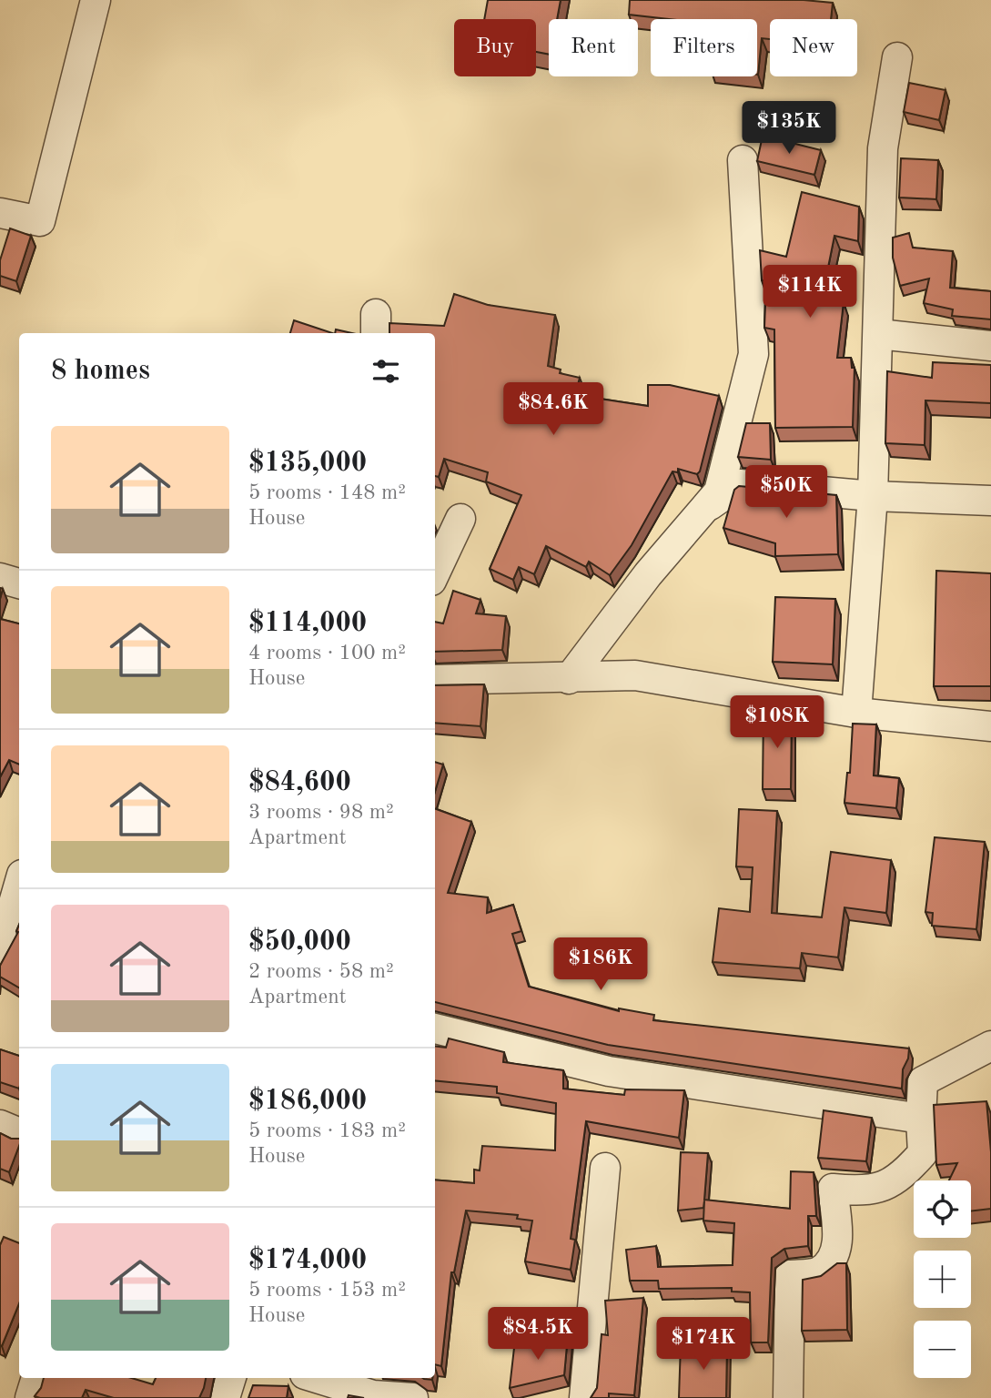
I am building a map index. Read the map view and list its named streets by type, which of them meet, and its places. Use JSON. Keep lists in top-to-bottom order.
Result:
{
  "page": {
    "chip": [
      "Buy",
      "Rent",
      "Filters",
      "New"
    ],
    "price": [
      "$135K",
      "$114K",
      "$84.6K",
      "$50K",
      "$108K",
      "$186K",
      "$84.5K",
      "$174K"
    ],
    "heading": "8 homes",
    "list": [
      {
        "name": "$135,000",
        "note": "5 rooms · 148 m² · House"
      },
      {
        "name": "$114,000",
        "note": "4 rooms · 100 m² · House"
      },
      {
        "name": "$84,600",
        "note": "3 rooms · 98 m² · Apartment"
      },
      {
        "name": "$50,000",
        "note": "2 rooms · 58 m² · Apartment"
      },
      {
        "name": "$186,000",
        "note": "5 rooms · 183 m² · House"
      },
      {
        "name": "$174,000",
        "note": "5 rooms · 153 m² · House"
      }
    ],
    "map_buttons": ["+", "−"]
  }
}
